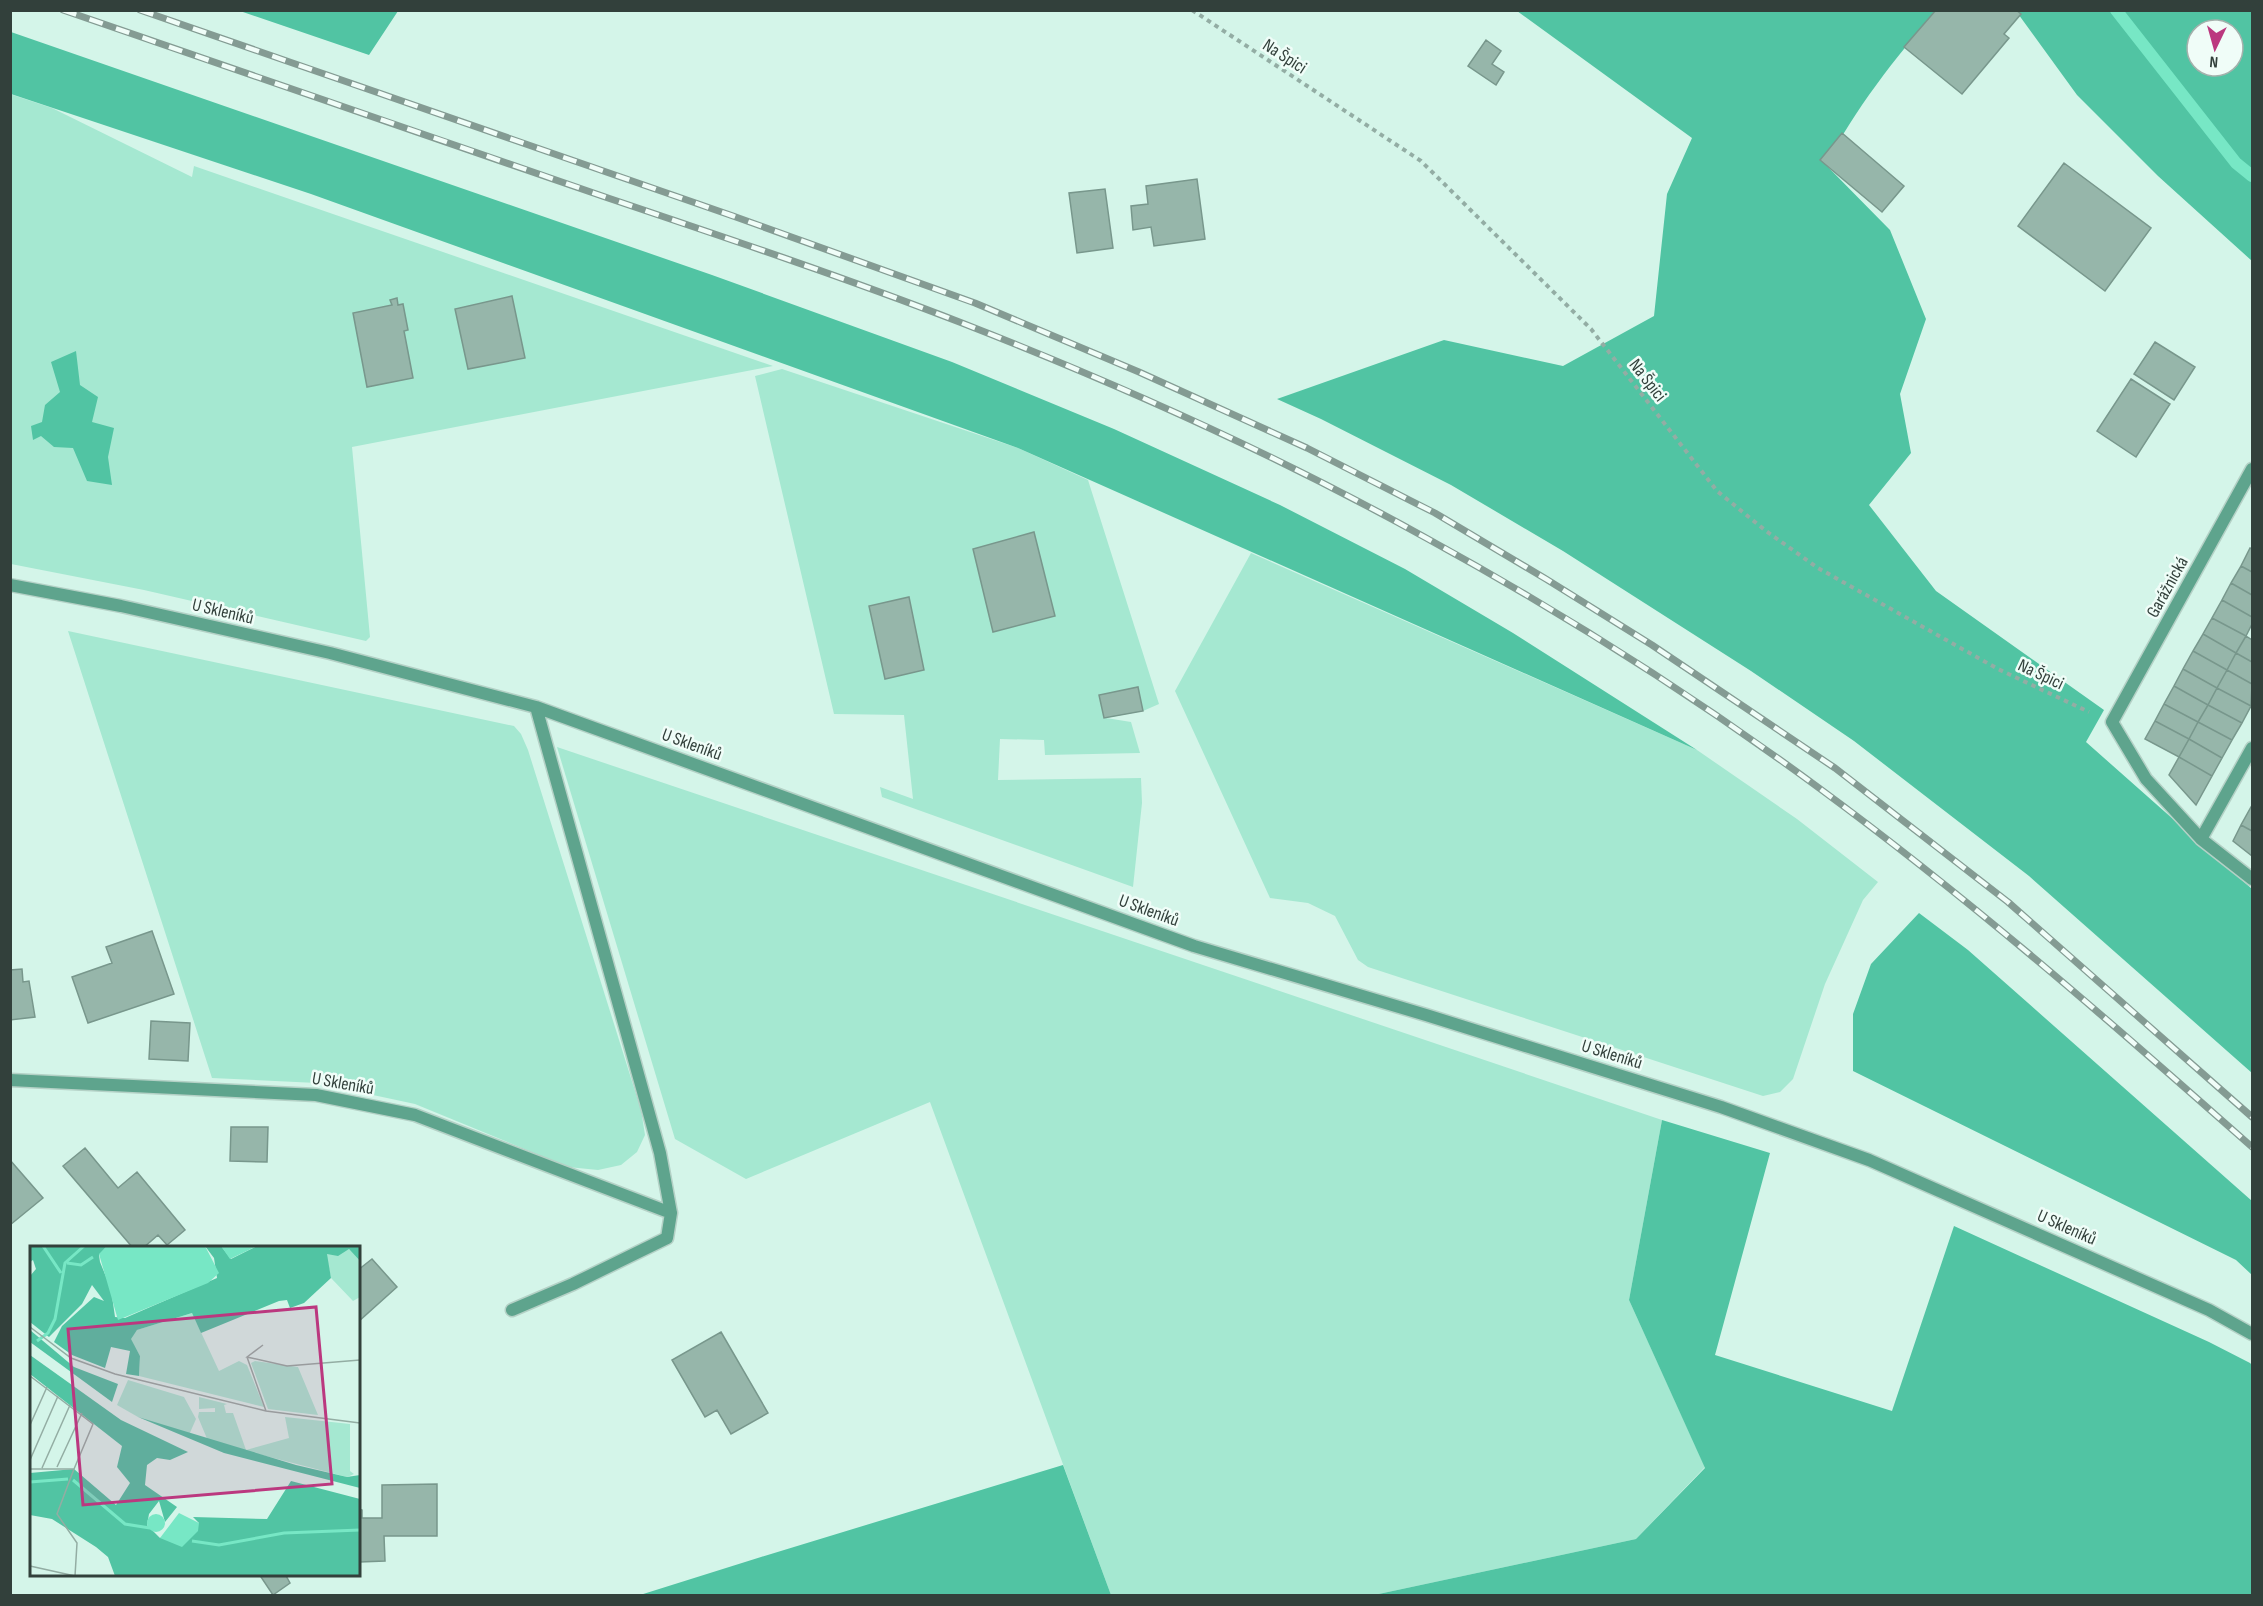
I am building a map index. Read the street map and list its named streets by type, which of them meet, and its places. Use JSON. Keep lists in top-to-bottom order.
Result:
{
  "streets": {
    "street": ["Garážnická", "U Skleníků"],
    "path": ["Na Špici"]
  },
  "crossings": [
    ["Na Špici", "Garážnická"]
  ],
  "north": "bottom"
}
